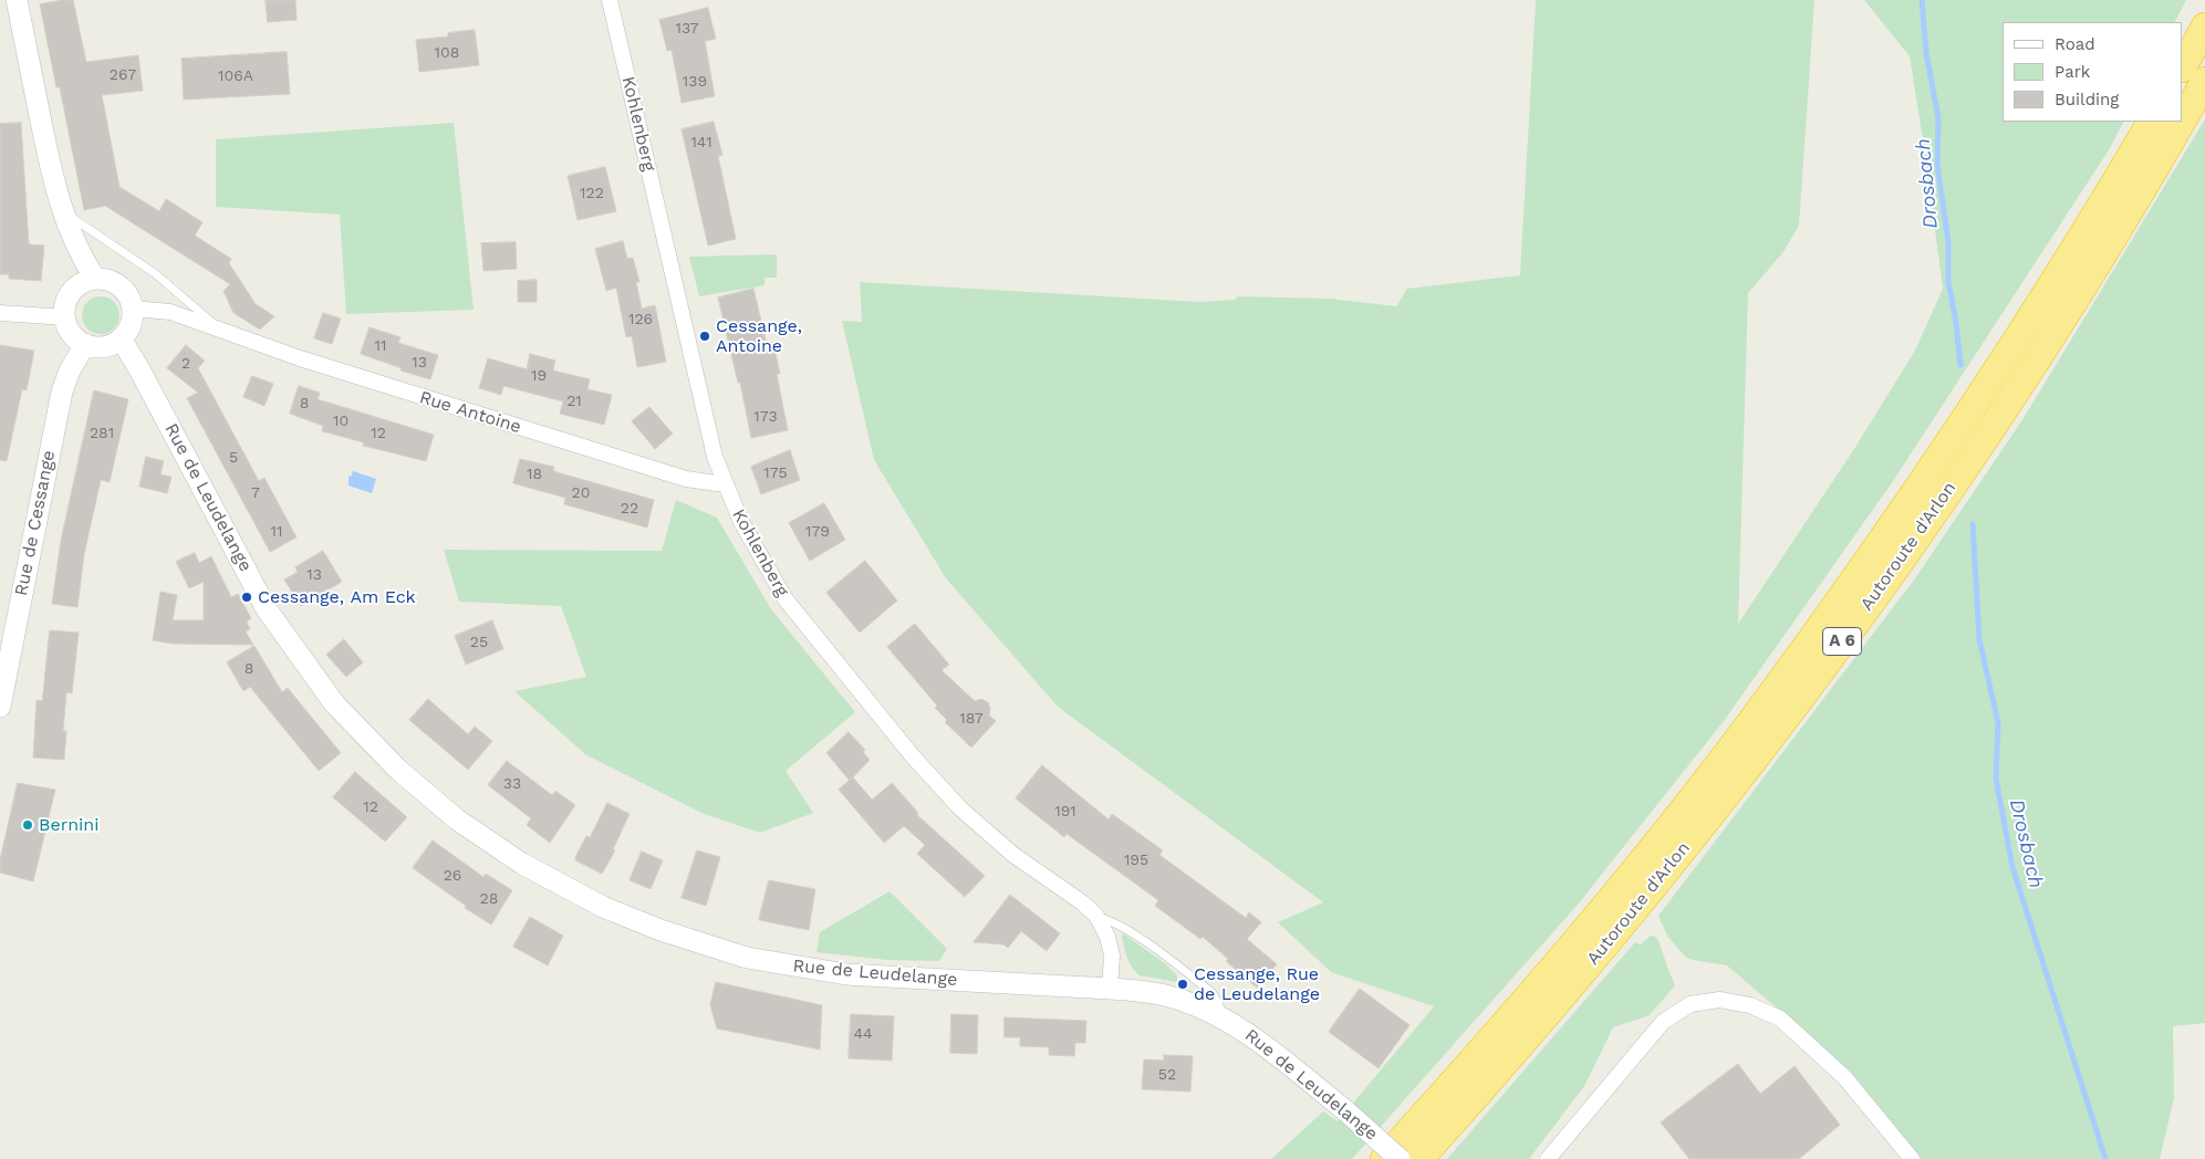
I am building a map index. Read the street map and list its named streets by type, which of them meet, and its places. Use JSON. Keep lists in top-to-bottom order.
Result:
{
  "streets": {
    "highway": ["Autoroute d'Arlon", "A 6"],
    "main road": ["Rue de Leudelange", "Rue de Cessange"],
    "street": ["Kohlenberg", "Rue Antoine"]
  },
  "crossings": [
    ["Kohlenberg", "Rue Antoine"],
    ["Kohlenberg", "Rue de Leudelange"],
    ["Rue Antoine", "Rue de Leudelange"],
    ["Rue Antoine", "Rue de Cessange"],
    ["Rue de Leudelange", "Rue de Cessange"]
  ],
  "water": ["Drosbach"],
  "places": [
    "Cessange, Antoine",
    "Cessange, Am Eck",
    "Bernini",
    "Cessange, Rue de Leudelange"
  ],
  "house_numbers": [
    "137",
    "108",
    "267",
    "106A",
    "139",
    "141",
    "122",
    "126",
    "11",
    "13",
    "2",
    "19",
    "21",
    "8",
    "173",
    "10",
    "281",
    "12",
    "5",
    "175",
    "18",
    "7",
    "20",
    "22",
    "11",
    "179",
    "13",
    "25",
    "8",
    "187",
    "33",
    "12",
    "191",
    "195",
    "26",
    "28",
    "44",
    "52"
  ],
  "legend": ["Road", "Park", "Building"]
}
